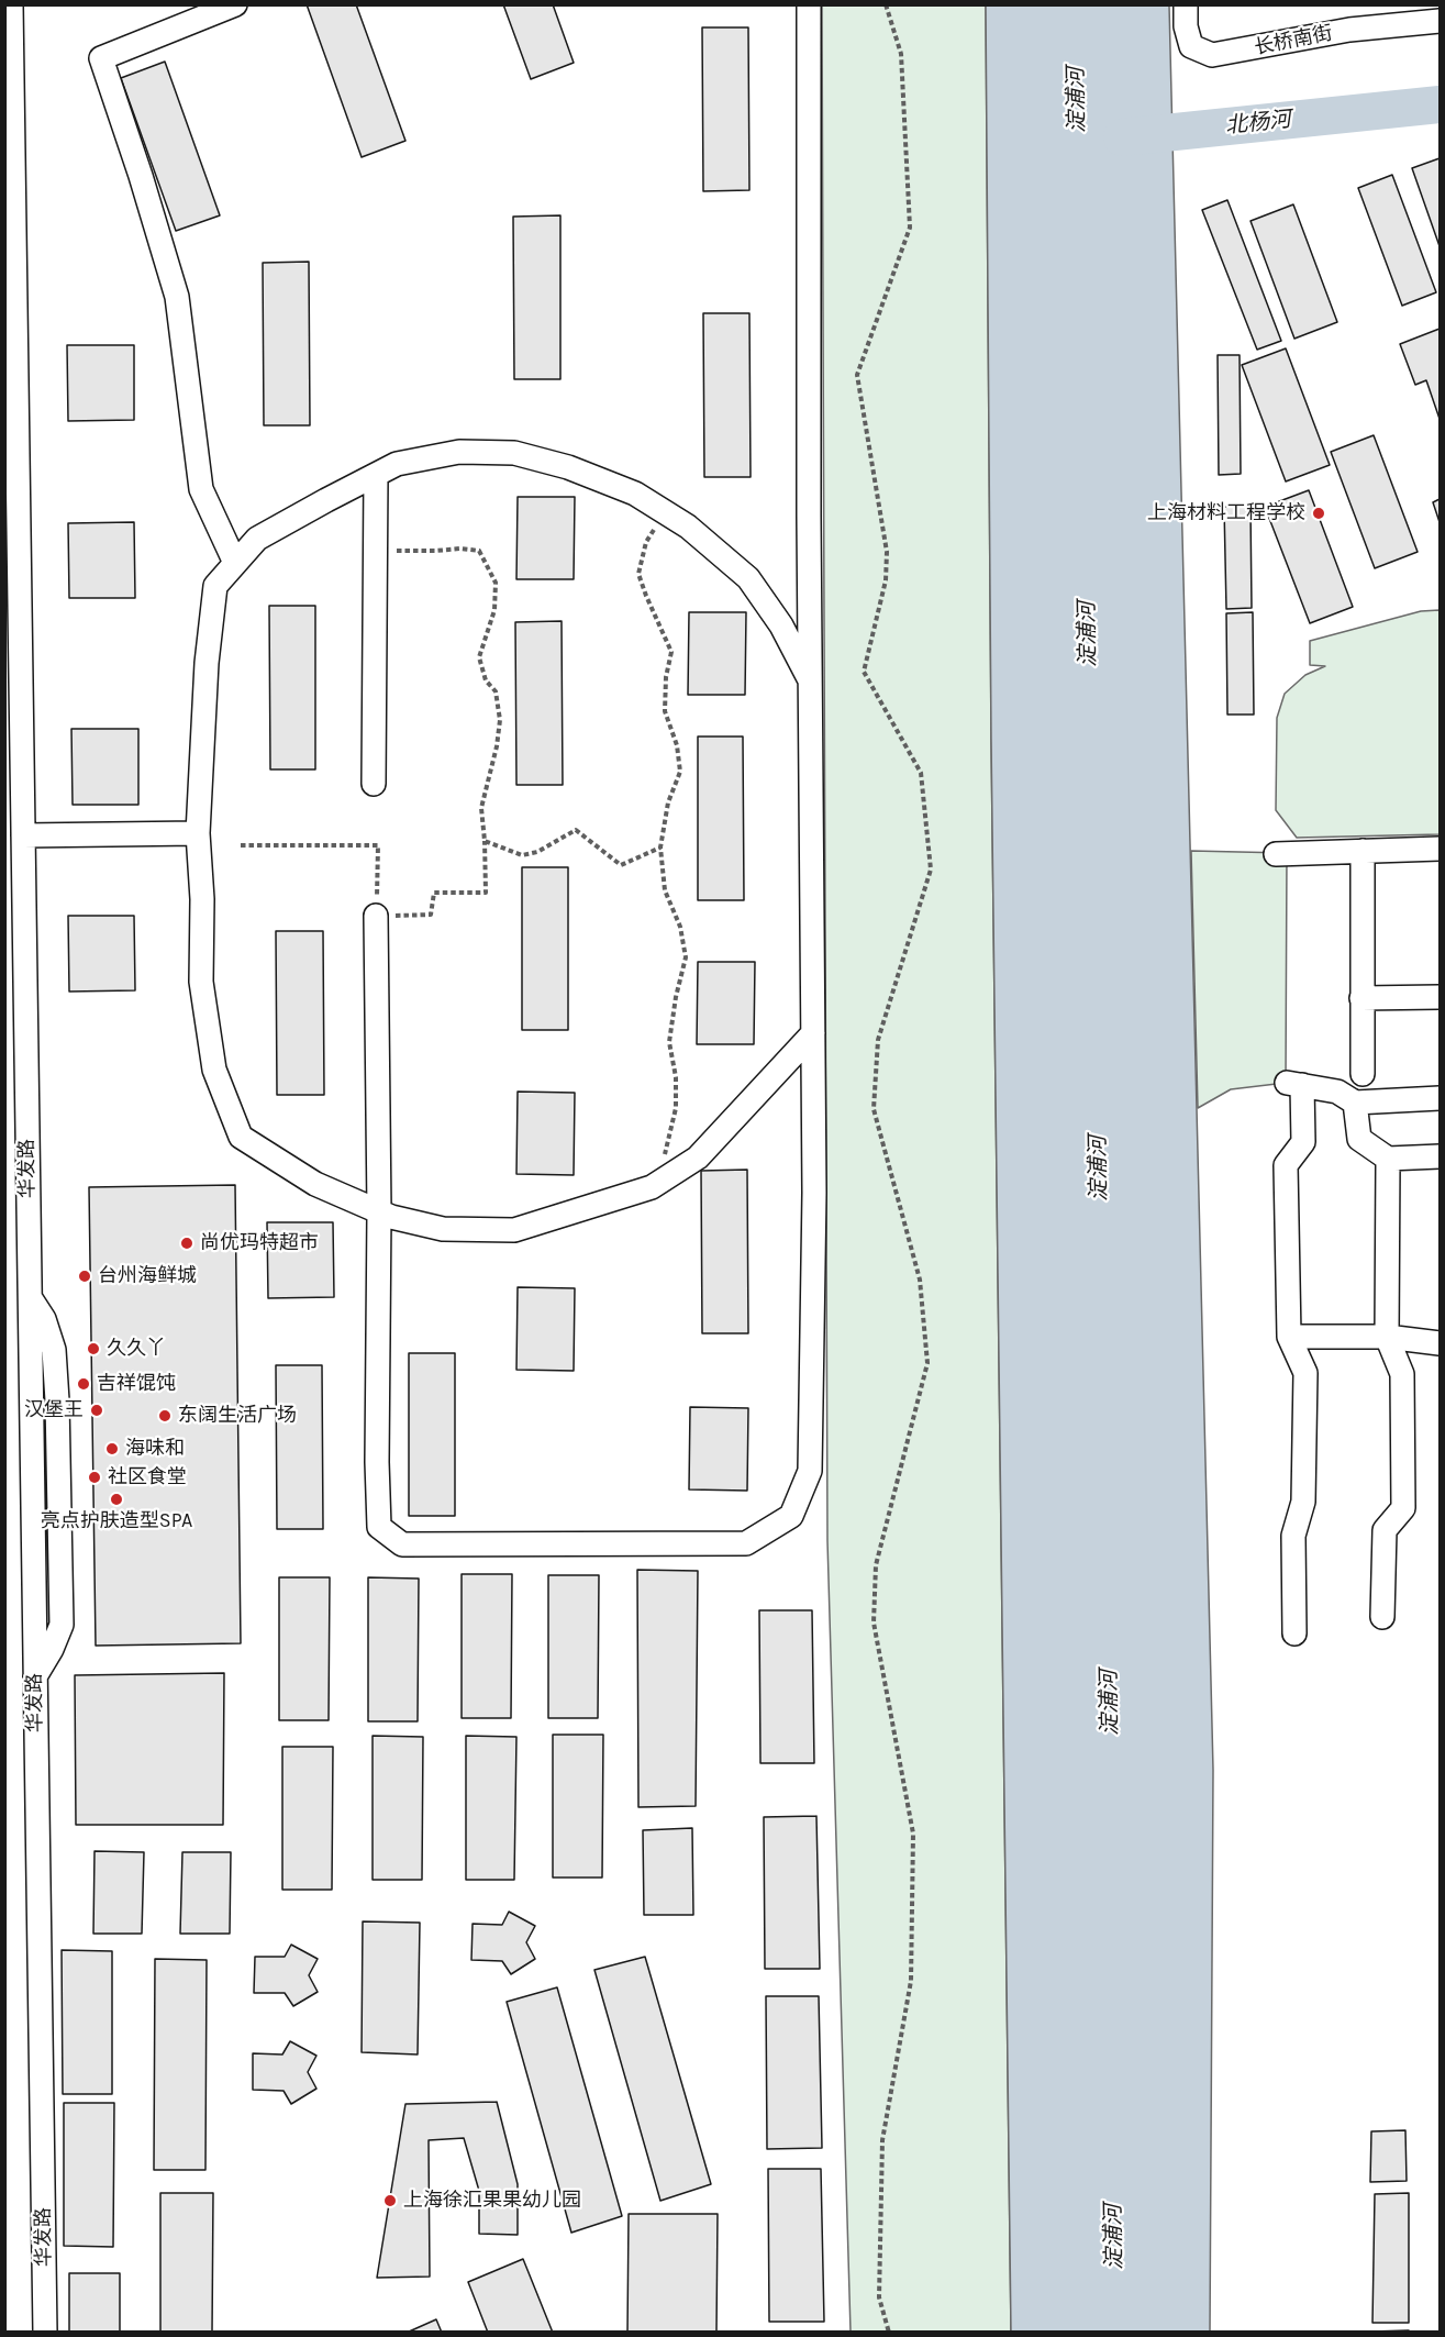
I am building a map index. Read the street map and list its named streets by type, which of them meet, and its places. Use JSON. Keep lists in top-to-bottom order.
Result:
{
  "streets": {
    "street": ["长桥南街", "华发路"]
  },
  "water": ["淀浦河", "北杨河"],
  "places": [
    "上海材料工程学校",
    "尚优玛特超市",
    "台州海鲜城",
    "久久丫",
    "吉祥馄饨",
    "汉堡王",
    "东阔生活广场",
    "海味和",
    "社区食堂",
    "亮点护肤造型SPA",
    "上海徐汇果果幼儿园"
  ]
}
